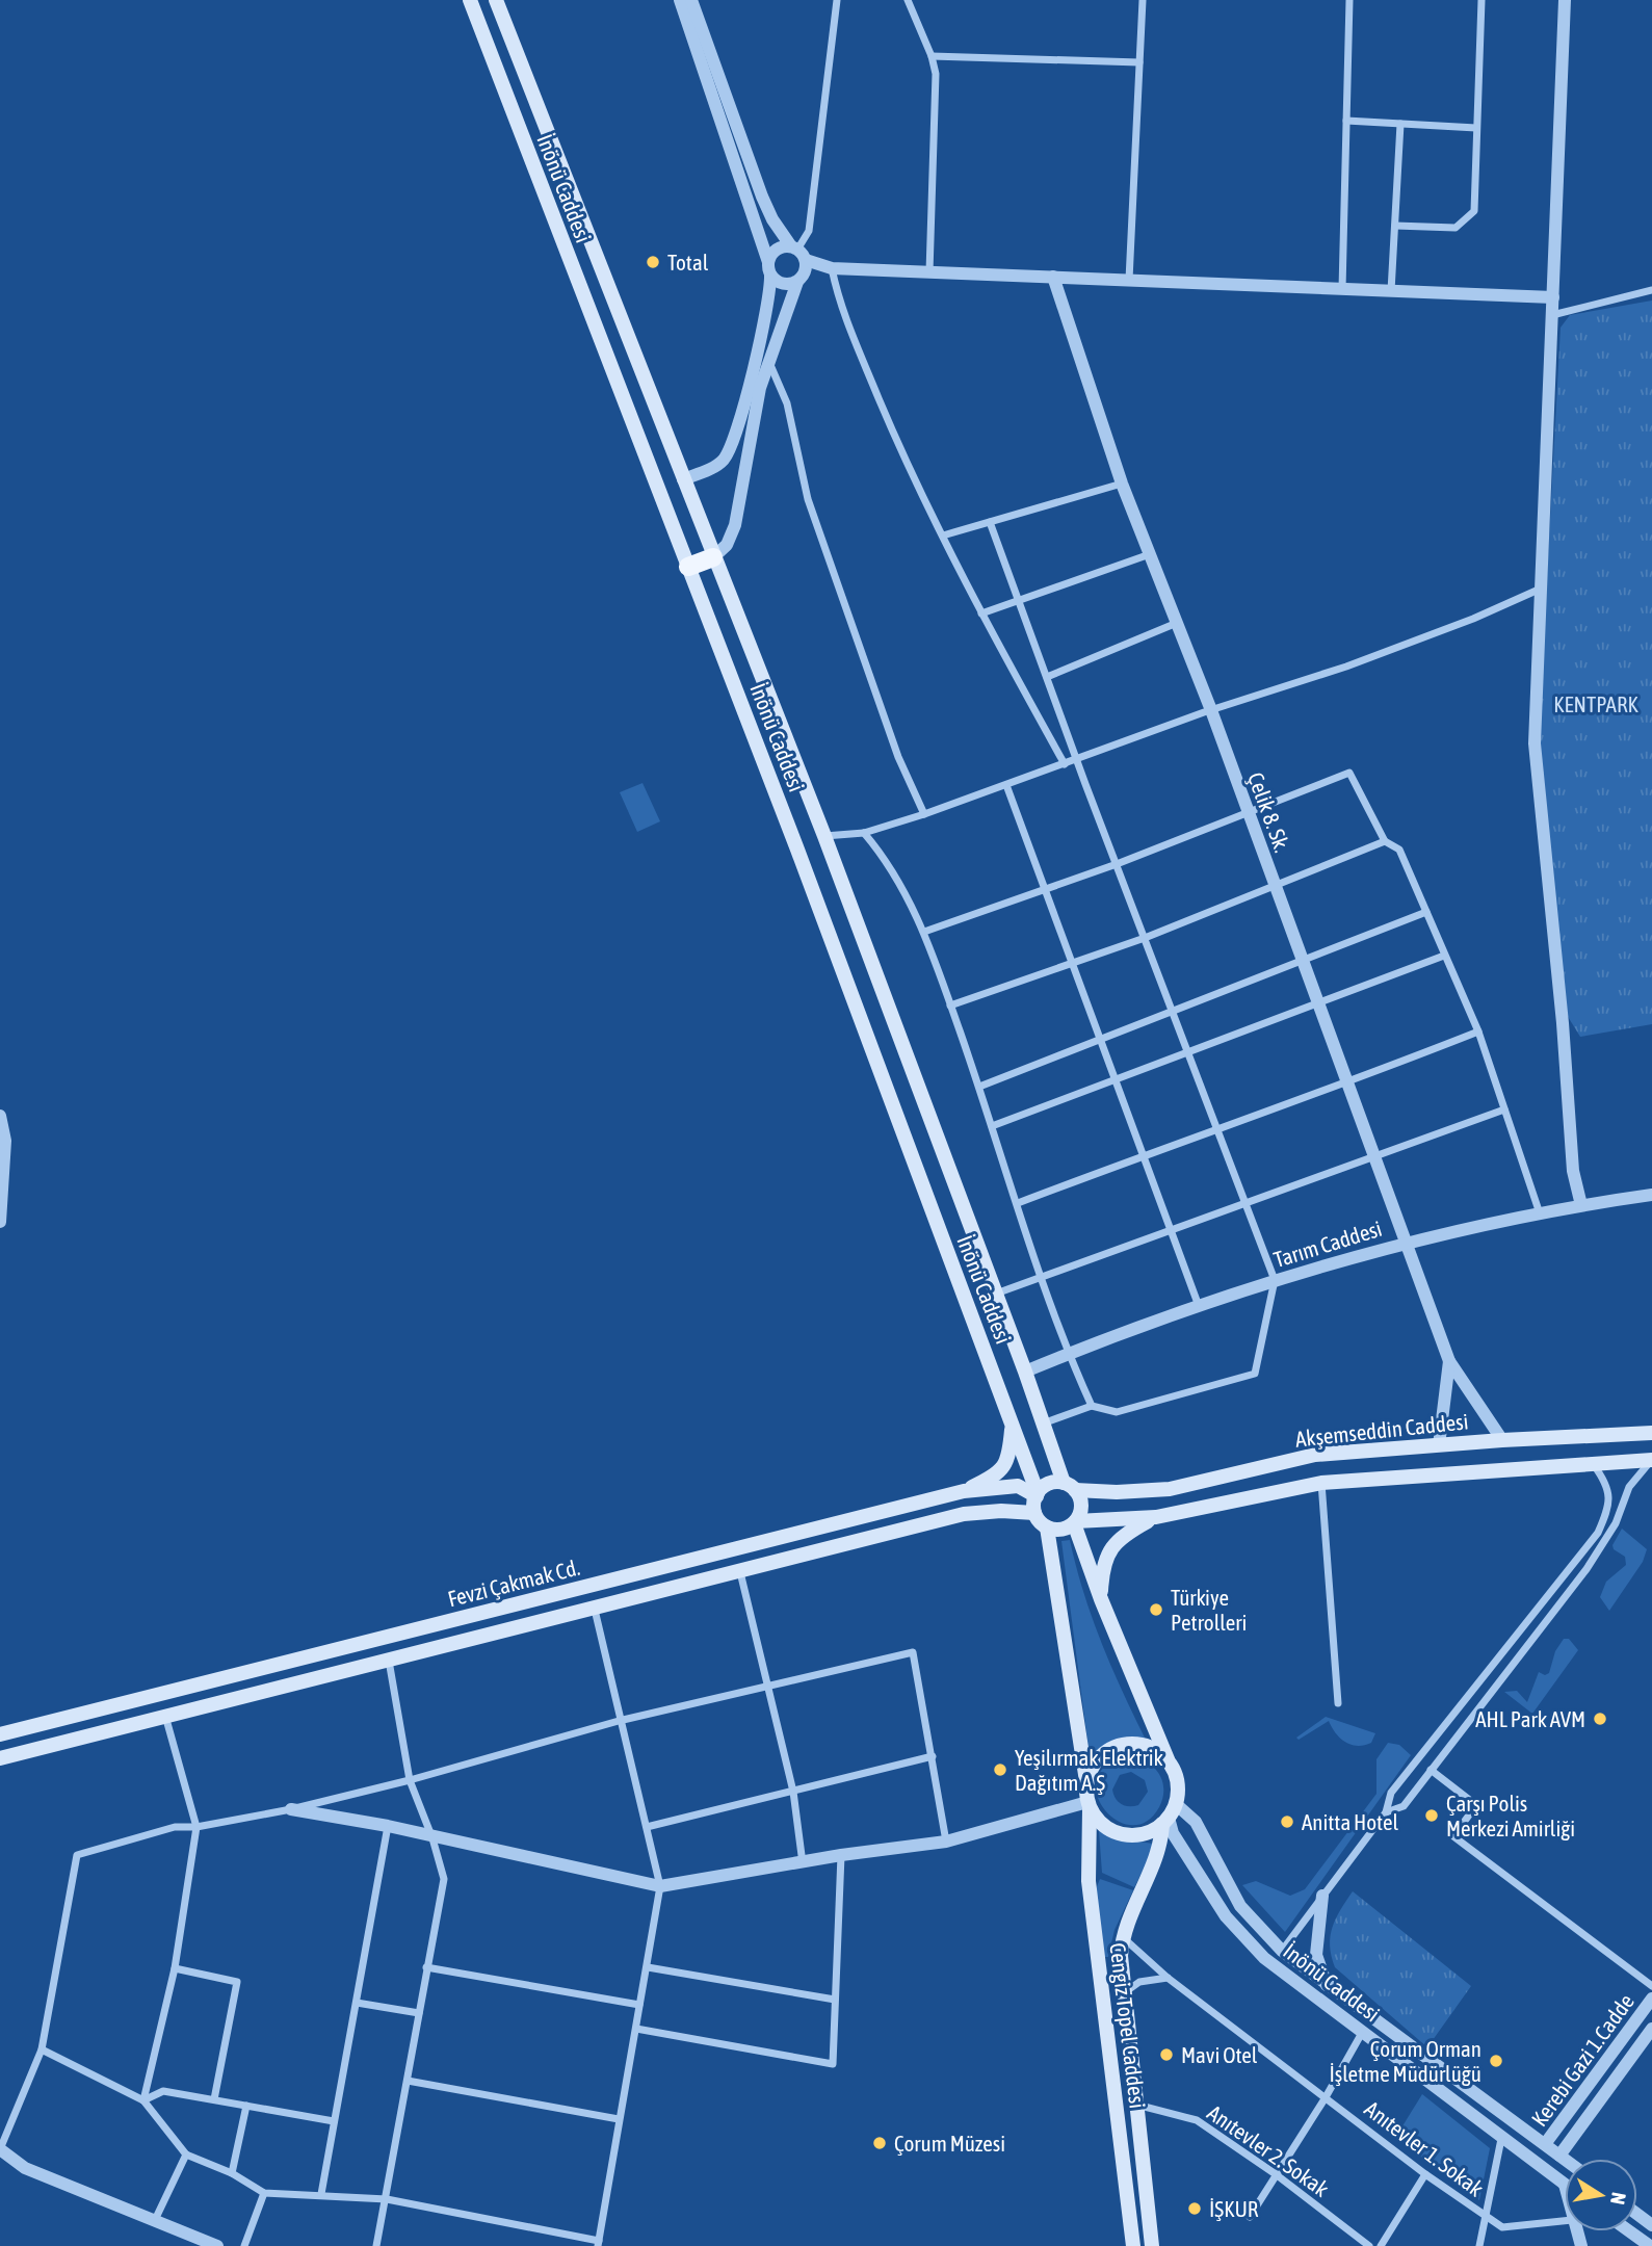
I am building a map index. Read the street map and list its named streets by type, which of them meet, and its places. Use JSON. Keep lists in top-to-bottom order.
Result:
{
  "streets": {
    "main road": [
      "İnönü Caddesi",
      "Akşemseddin Caddesi",
      "Fevzi Çakmak Cd.",
      "Cengiz Topel Caddesi"
    ],
    "street": [
      "Çelik 8. Sk.",
      "Tarım Caddesi",
      "Kerebi Gazi 1.Cadde",
      "Anıtevler 1. Sokak",
      "Anıtevler 2. Sokak"
    ]
  },
  "crossings": [
    ["İnönü Caddesi", "Tarım Caddesi"],
    ["İnönü Caddesi", "Akşemseddin Caddesi"],
    ["İnönü Caddesi", "Fevzi Çakmak Cd."],
    ["İnönü Caddesi", "Cengiz Topel Caddesi"],
    ["İnönü Caddesi", "Kerebi Gazi 1.Cadde"],
    ["Çelik 8. Sk.", "Tarım Caddesi"],
    ["Akşemseddin Caddesi", "Fevzi Çakmak Cd."],
    ["Cengiz Topel Caddesi", "Anıtevler 1. Sokak"],
    ["Cengiz Topel Caddesi", "Anıtevler 2. Sokak"]
  ],
  "parks": ["KENTPARK"],
  "places": [
    "Total",
    "Türkiye Petrolleri",
    "AHL Park AVM",
    "Yeşilırmak Elektrik Dağıtım A.Ş",
    "Çarşı Polis Merkezi Amirliği",
    "Anitta Hotel",
    "Mavi Otel",
    "Çorum Orman İşletme Müdürlüğü",
    "Çorum Müzesi",
    "İŞKUR"
  ],
  "north": "right"
}
